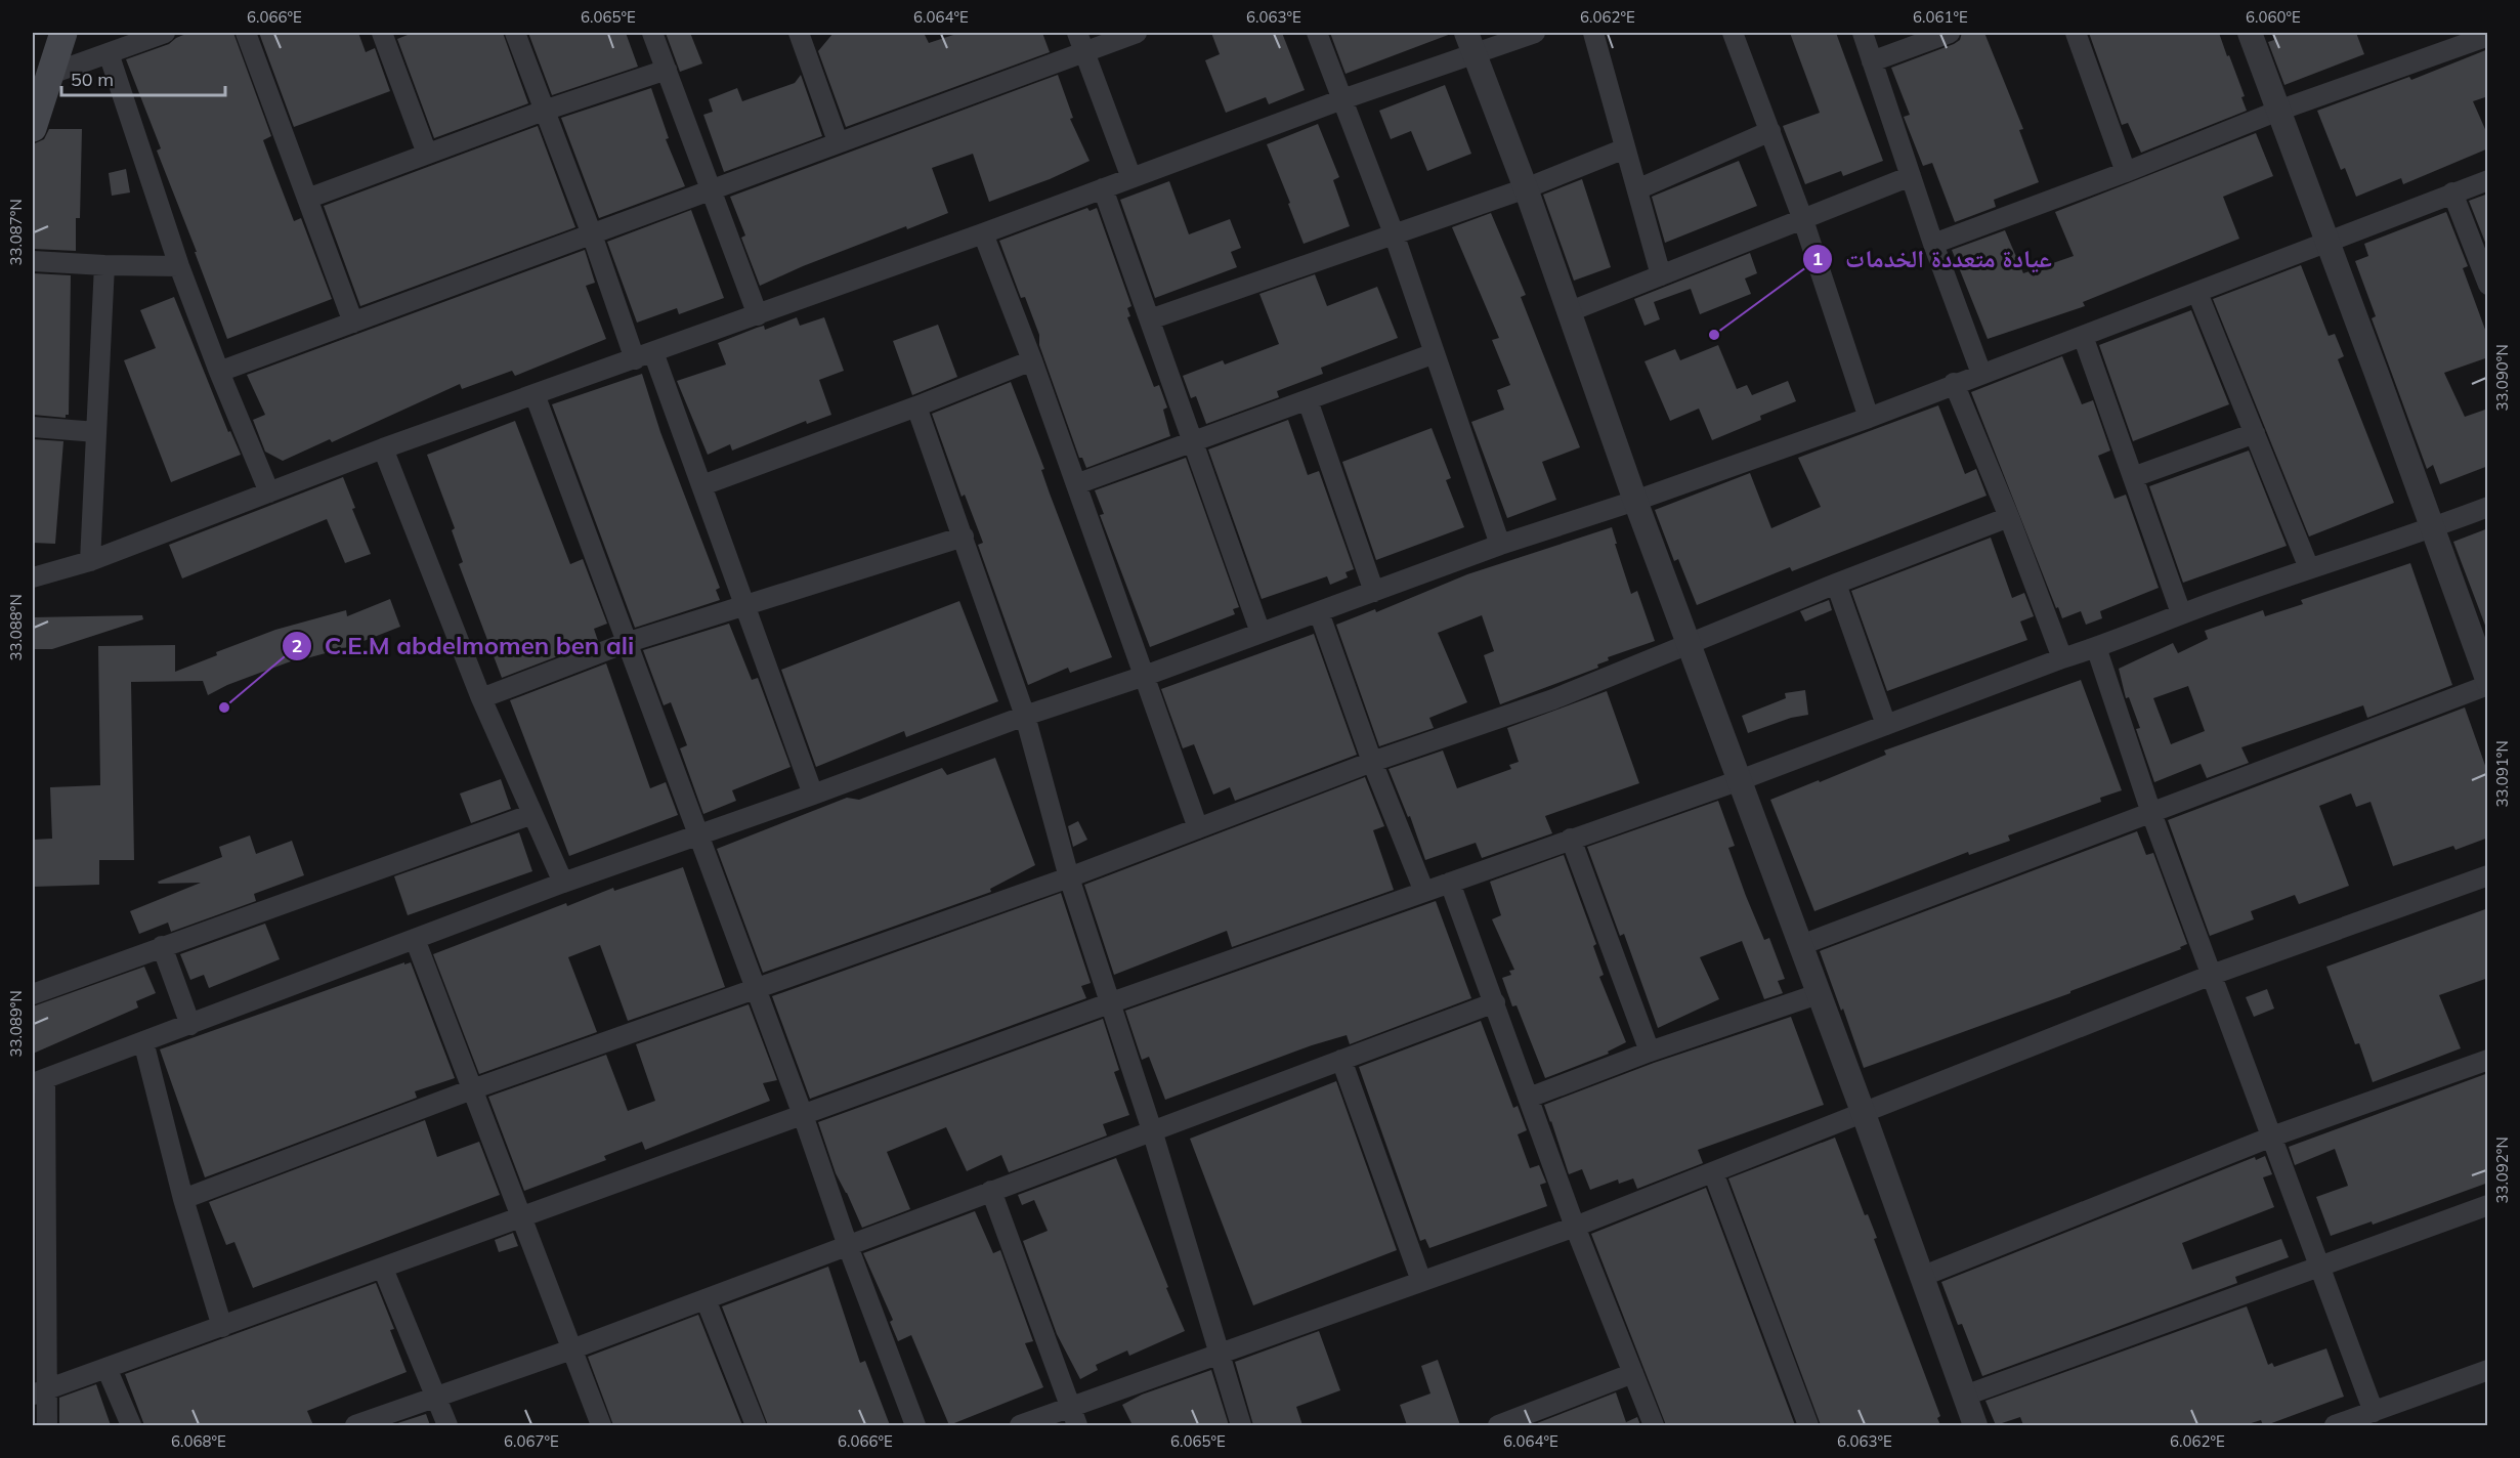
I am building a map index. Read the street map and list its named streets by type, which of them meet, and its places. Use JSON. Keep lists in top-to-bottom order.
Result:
{
  "places": ["عيادة متعددة الخدمات", "C.E.M abdelmomen ben ali"],
  "scale_bar": "50 m",
  "coordinates": [
    "6.066°E",
    "6.065°E",
    "6.064°E",
    "6.063°E",
    "6.062°E",
    "6.061°E",
    "6.060°E",
    "33.087°N",
    "33.090°N",
    "33.088°N",
    "33.091°N",
    "33.089°N",
    "33.092°N",
    "6.068°E",
    "6.067°E"
  ]
}
